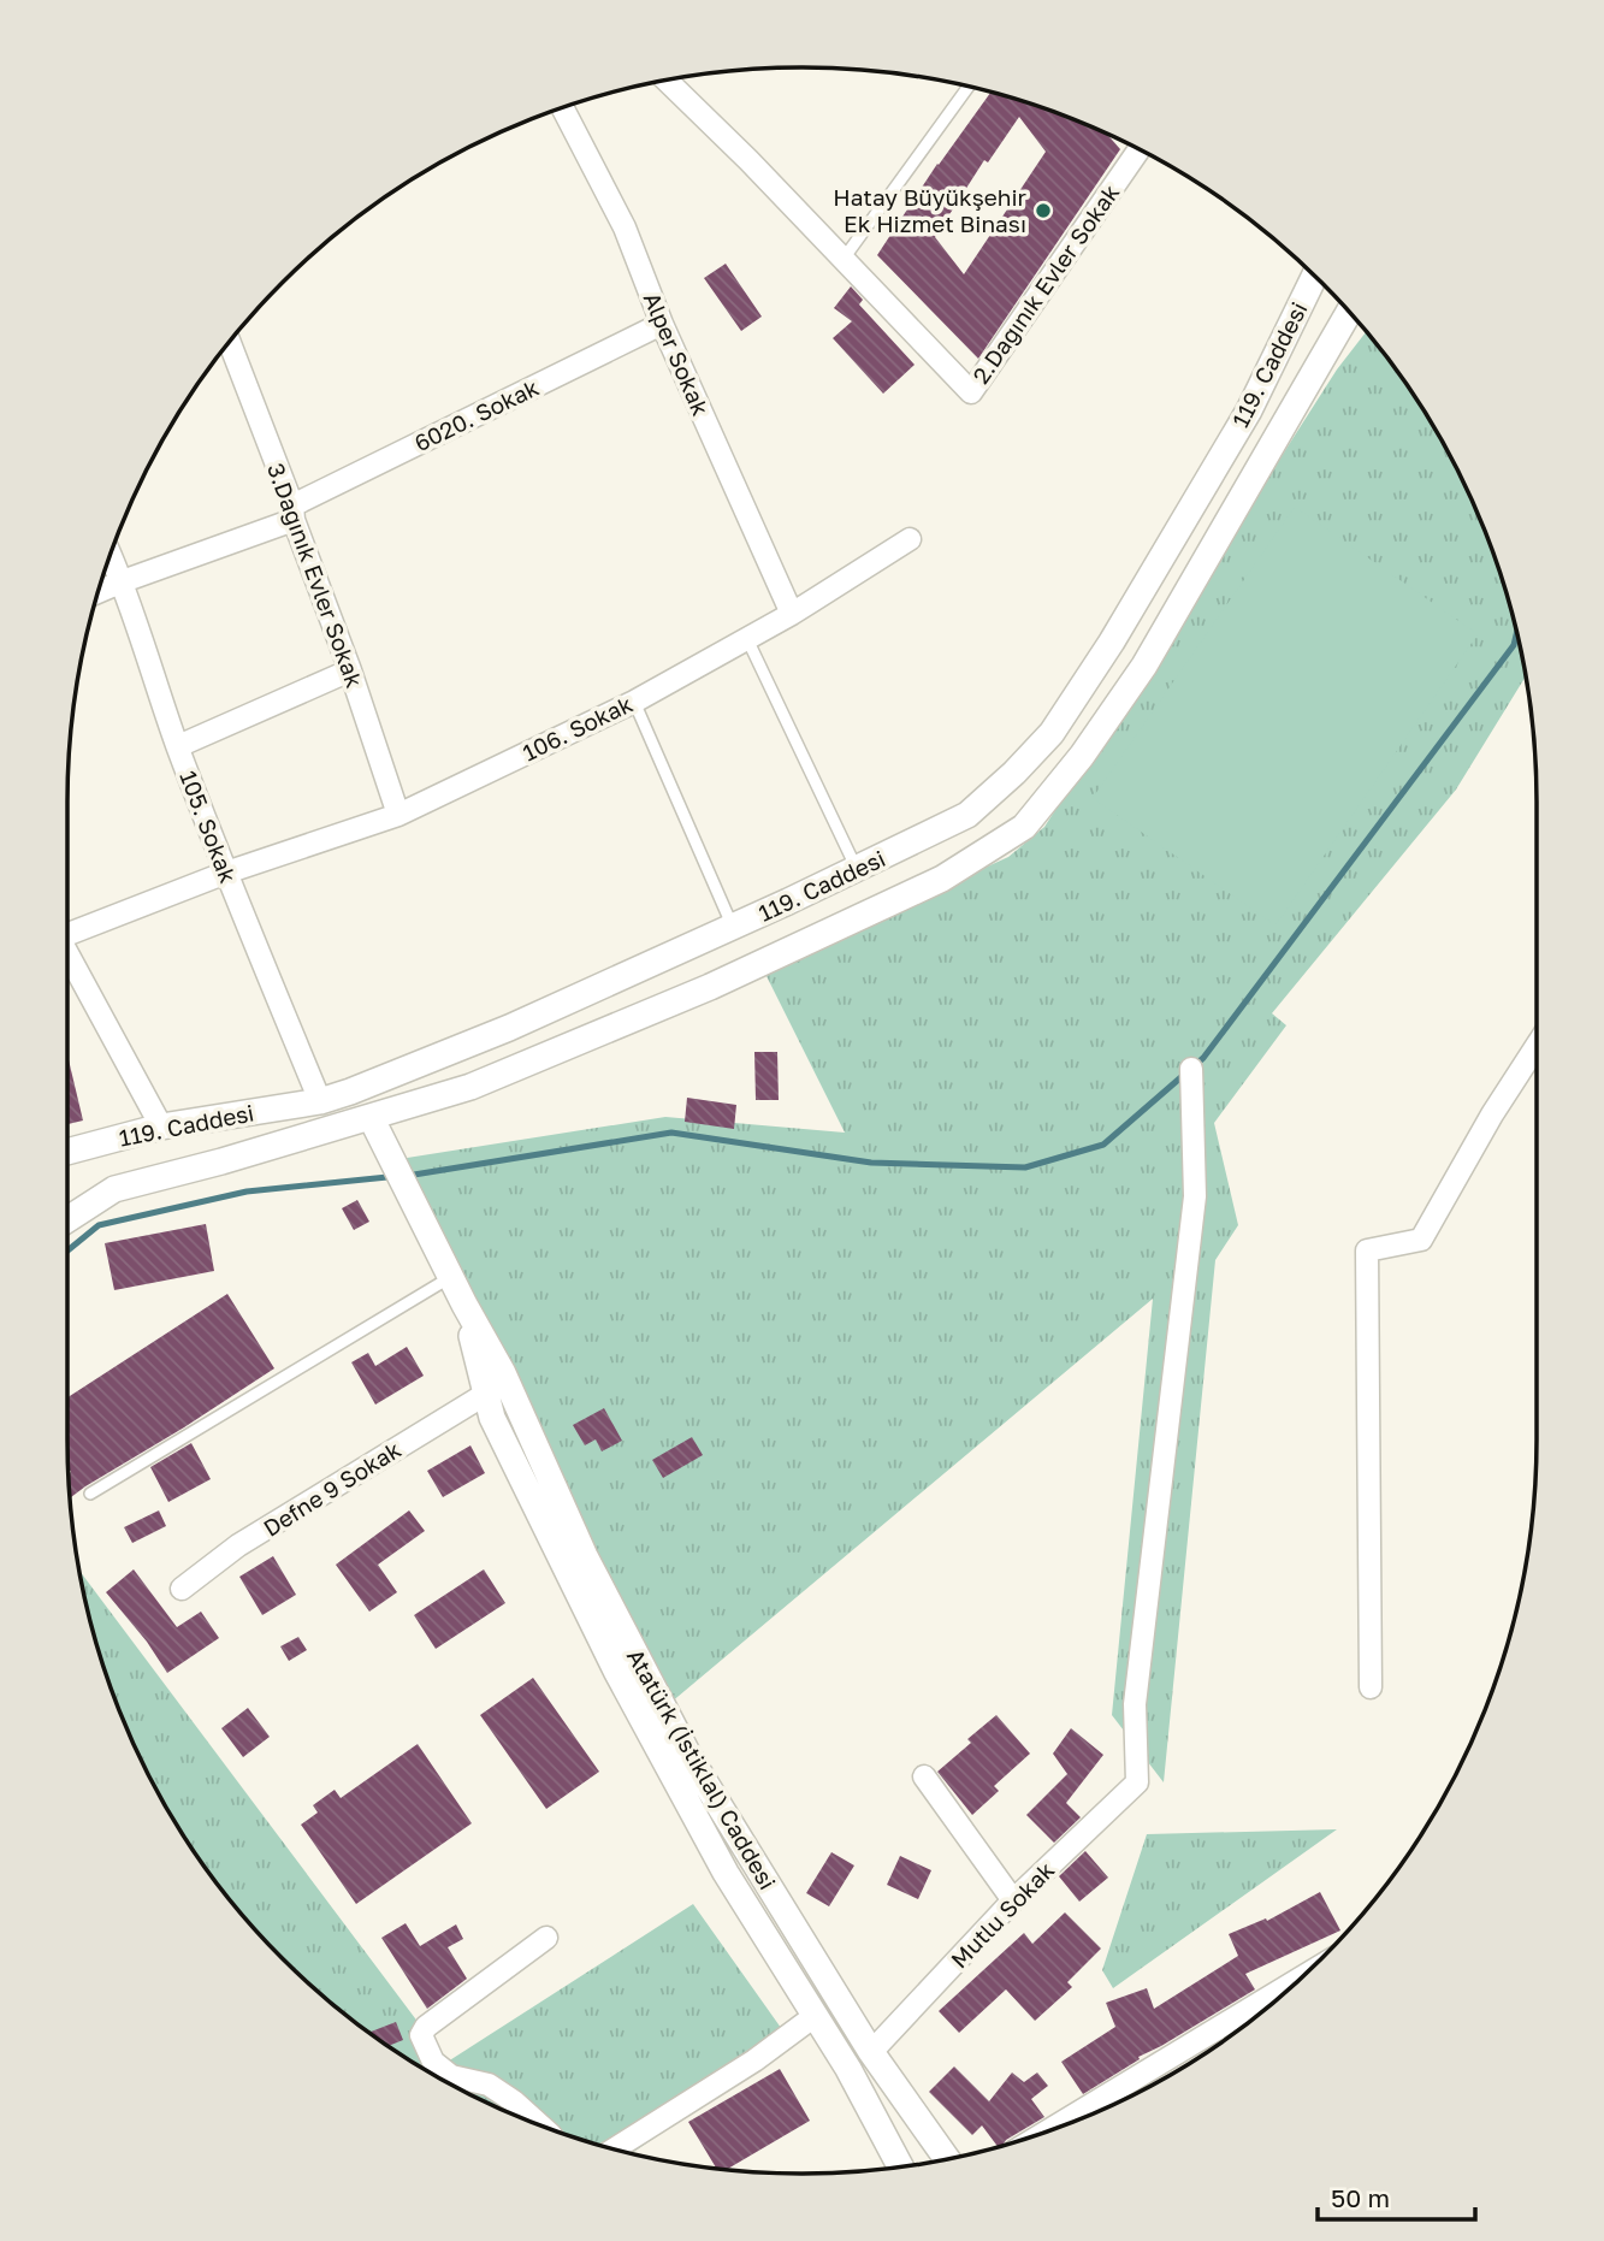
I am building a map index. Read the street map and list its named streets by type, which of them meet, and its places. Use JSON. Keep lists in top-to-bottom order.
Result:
{
  "streets": {
    "street": [
      "2.Dağınık Evler Sokak",
      "Alper Sokak",
      "119. Caddesi",
      "6020. Sokak",
      "3.Dağınık Evler Sokak",
      "106. Sokak",
      "105. Sokak",
      "Defne 9 Sokak",
      "Atatürk (İstiklal) Caddesi",
      "Mutlu Sokak"
    ]
  },
  "crossings": [
    ["Alper Sokak", "6020. Sokak"],
    ["Alper Sokak", "106. Sokak"],
    ["119. Caddesi", "105. Sokak"],
    ["119. Caddesi", "Atatürk (İstiklal) Caddesi"],
    ["6020. Sokak", "3.Dağınık Evler Sokak"],
    ["6020. Sokak", "105. Sokak"],
    ["3.Dağınık Evler Sokak", "106. Sokak"],
    ["106. Sokak", "105. Sokak"],
    ["Defne 9 Sokak", "Atatürk (İstiklal) Caddesi"],
    ["Atatürk (İstiklal) Caddesi", "Mutlu Sokak"]
  ],
  "places": ["Hatay Büyükşehir Ek Hizmet Binası"],
  "scale_bar": "50 m"
}
